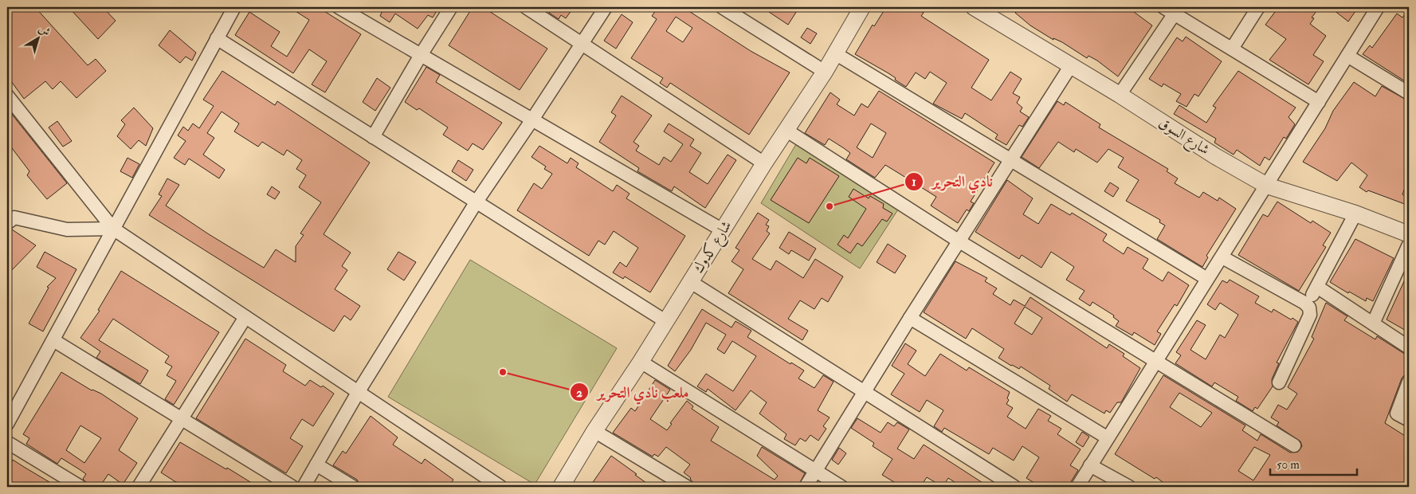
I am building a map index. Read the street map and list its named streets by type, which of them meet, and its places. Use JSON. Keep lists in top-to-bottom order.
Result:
{
  "streets": {
    "street": ["شارع السوق", "شارع كدوك"]
  },
  "places": ["نادي التحرير", "ملعب نادي التحرير"],
  "scale_bar": "50 m",
  "north": "top right"
}
